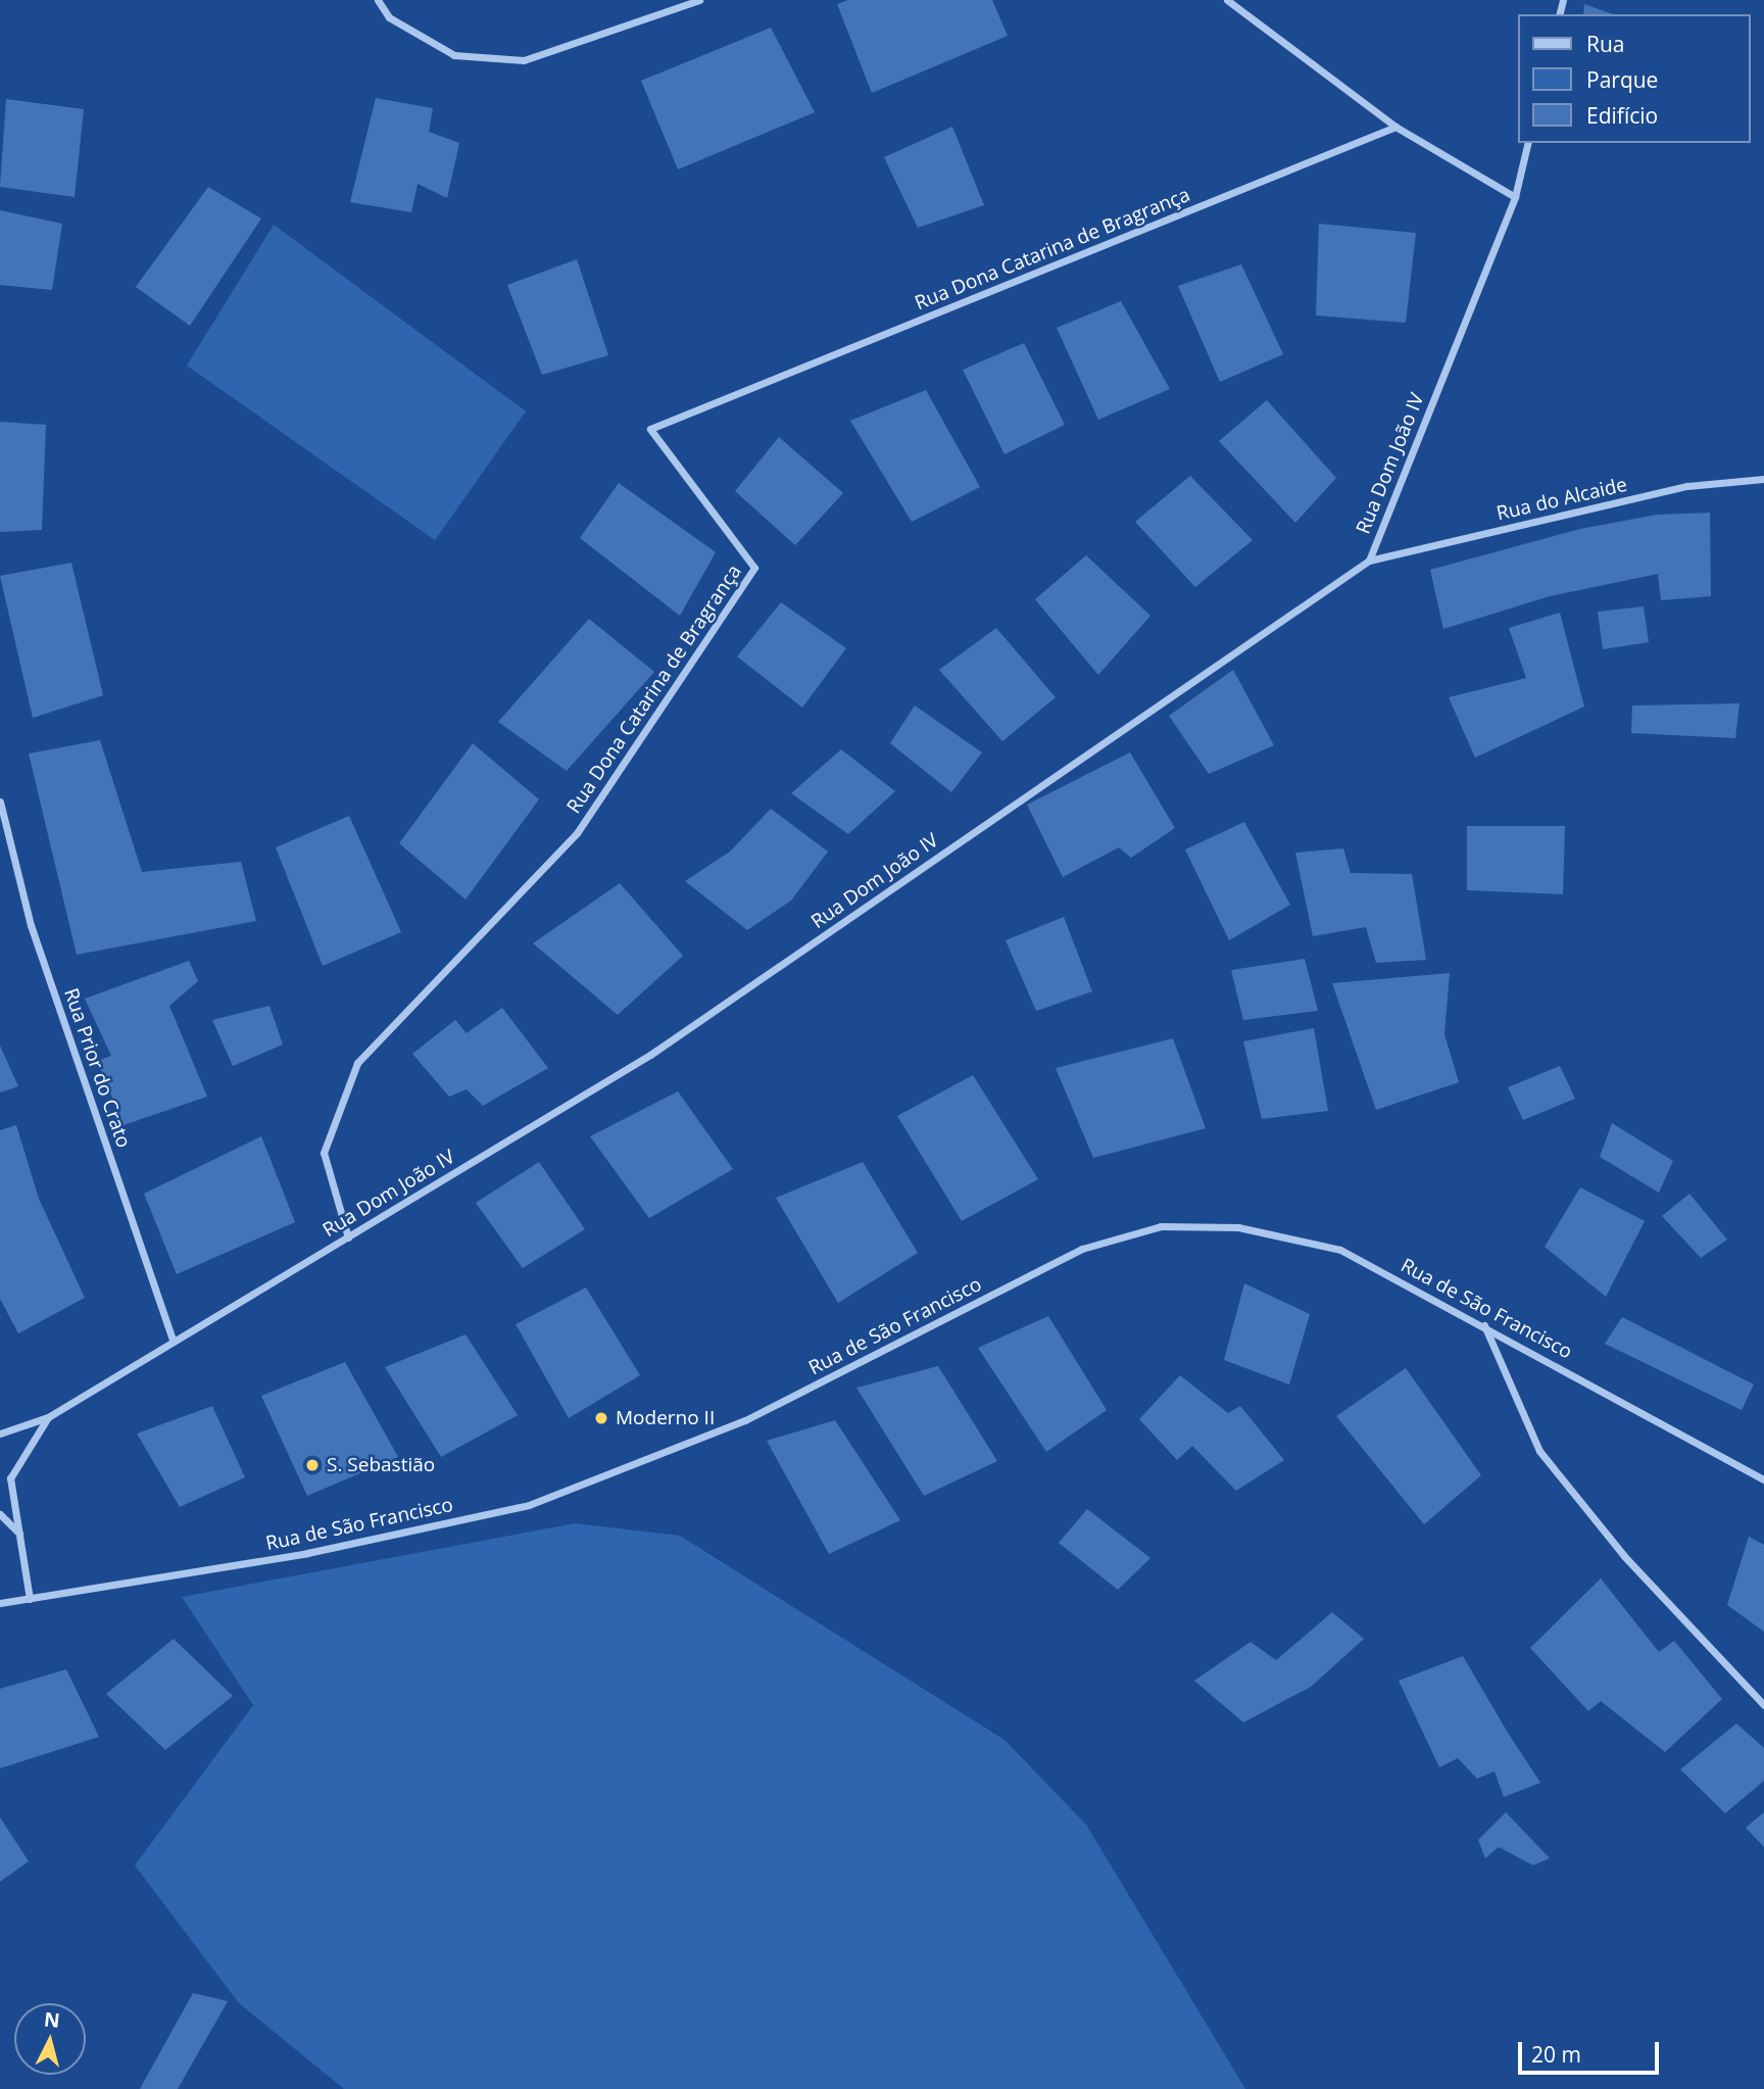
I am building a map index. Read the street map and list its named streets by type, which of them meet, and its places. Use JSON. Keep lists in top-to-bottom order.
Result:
{
  "streets": {
    "street": [
      "Rua Dona Catarina de Bragrança",
      "Rua Dom João IV",
      "Rua do Alcaide",
      "Rua Prior do Crato",
      "Rua de São Francisco"
    ]
  },
  "crossings": [
    ["Rua Dona Catarina de Bragrança", "Rua Dom João IV"],
    ["Rua Dom João IV", "Rua do Alcaide"],
    ["Rua Dom João IV", "Rua Prior do Crato"]
  ],
  "places": ["Moderno II", "S. Sebastião"],
  "legend": ["Rua", "Parque", "Edifício"],
  "scale_bar": "20 m",
  "north": "top"
}
